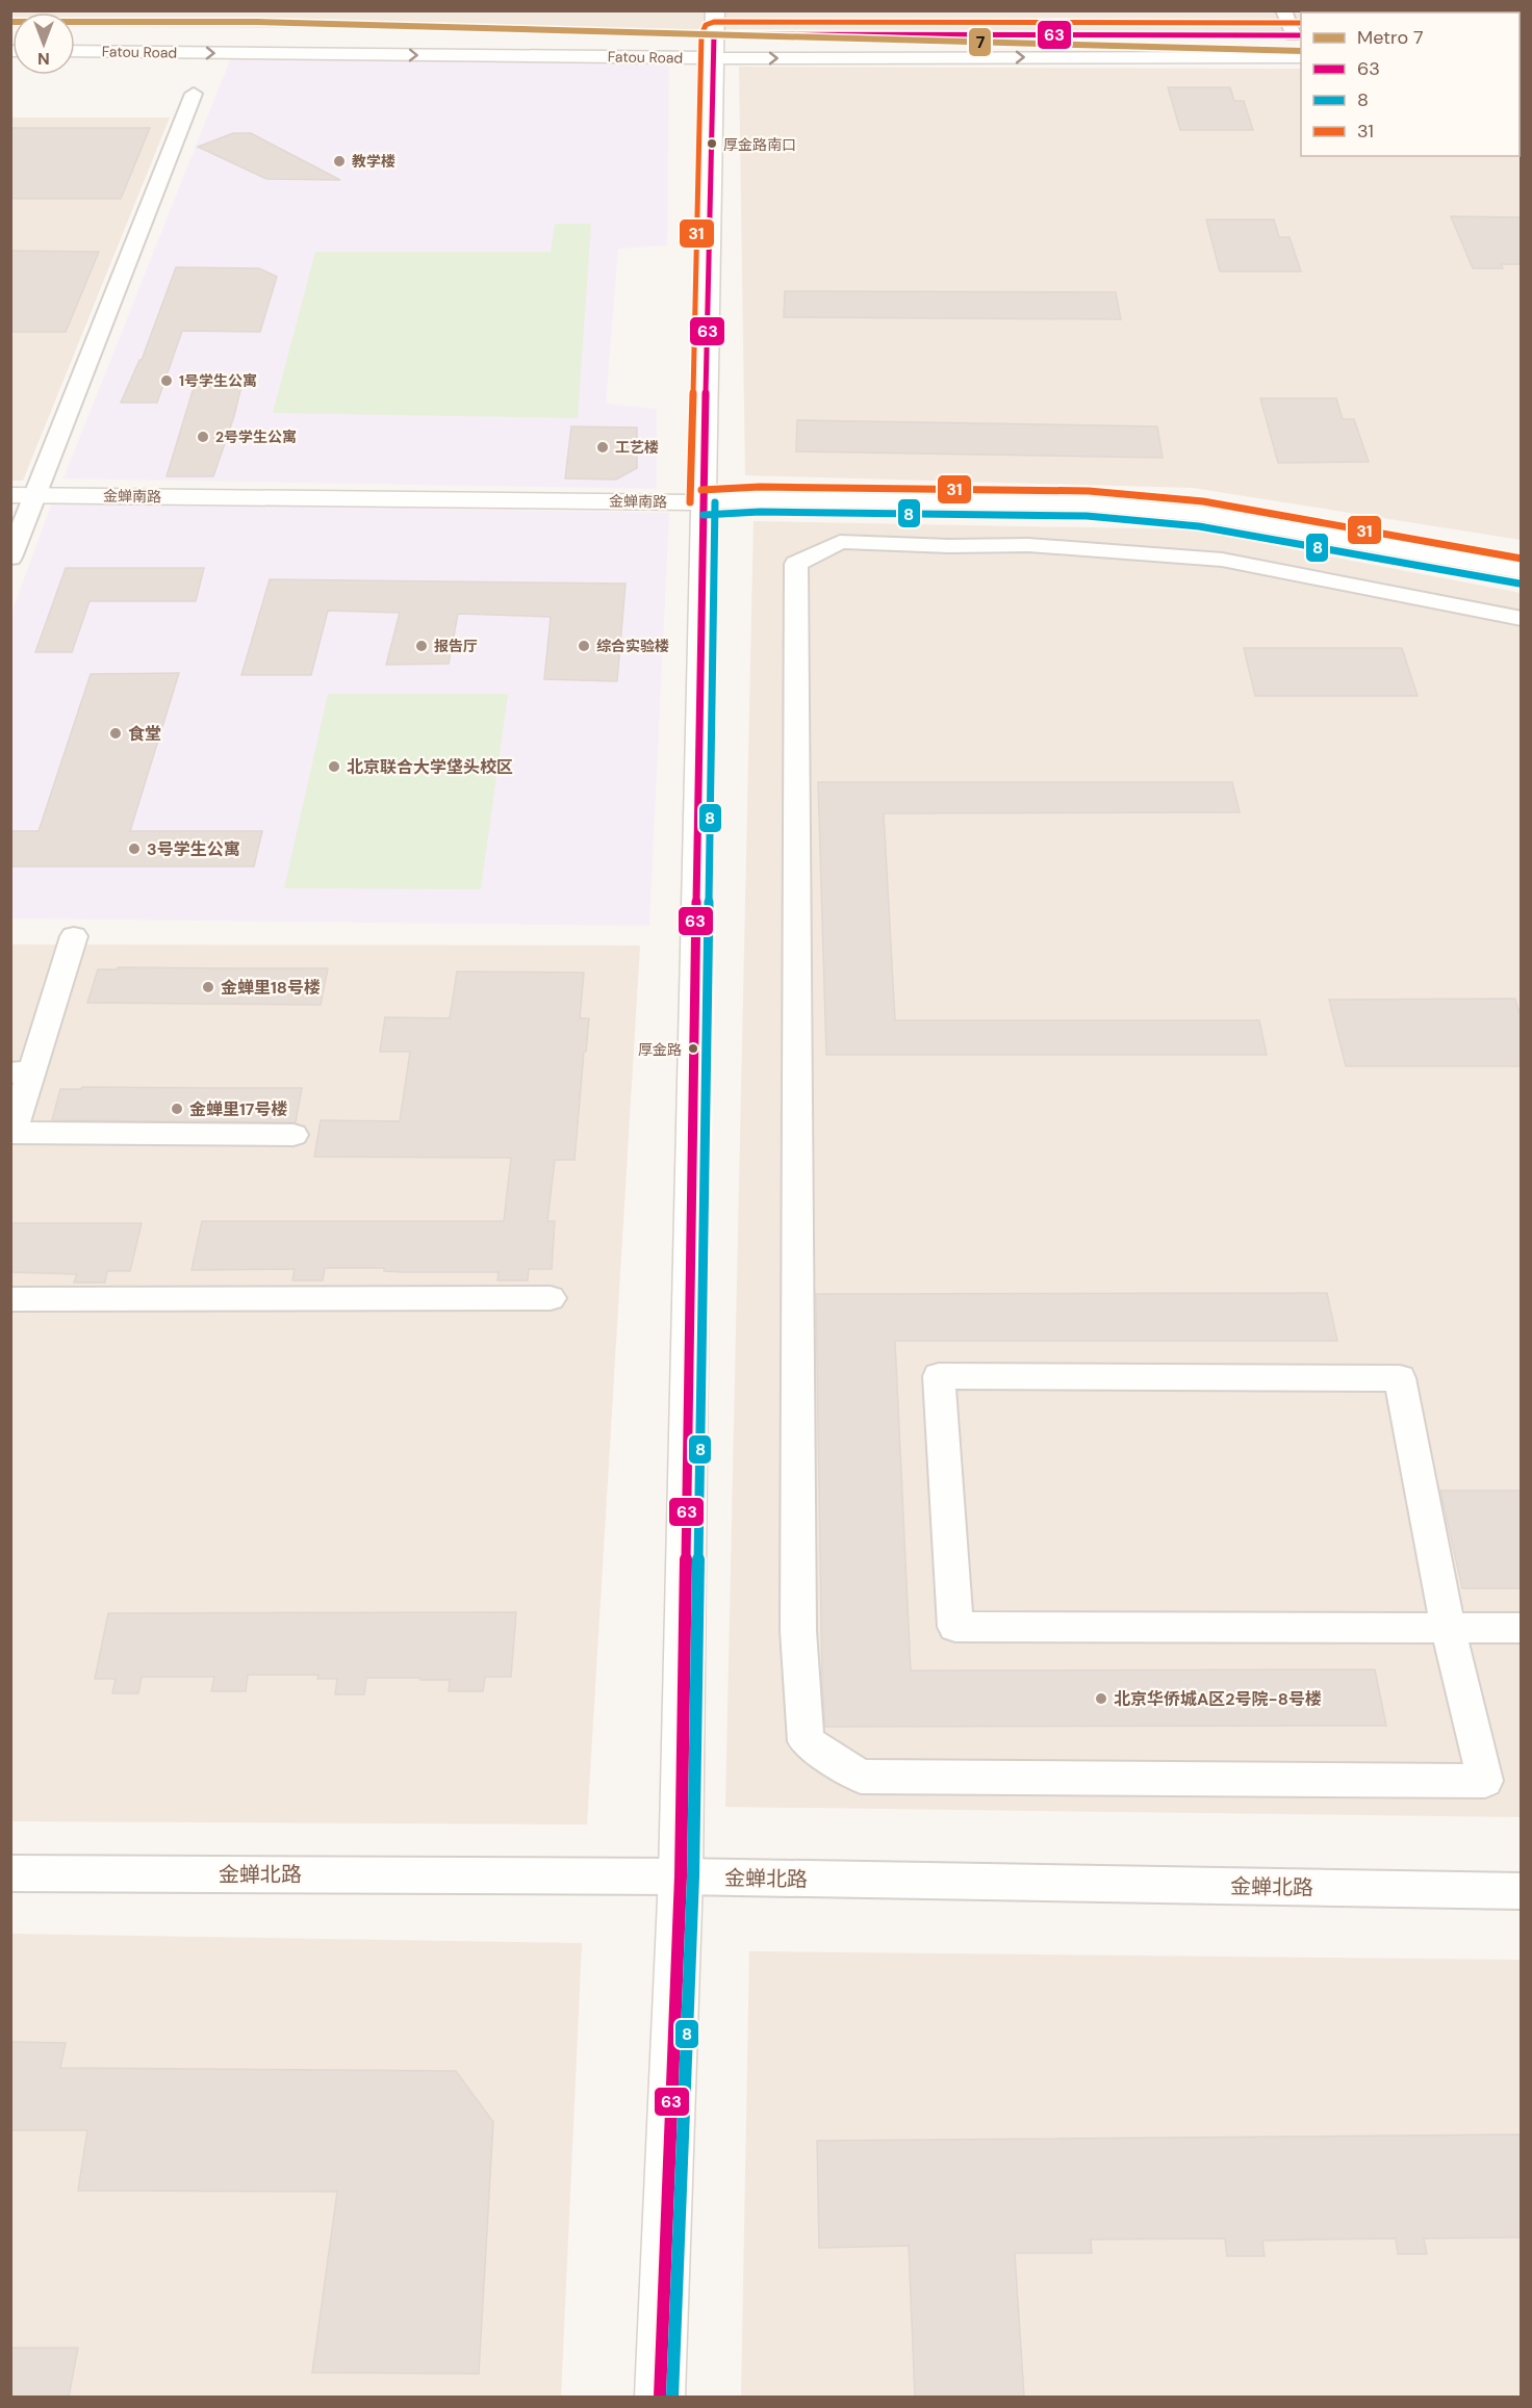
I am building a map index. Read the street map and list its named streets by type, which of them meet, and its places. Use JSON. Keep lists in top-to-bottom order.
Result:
{
  "streets": {
    "street": ["Fatou Road", "金蝉南路", "金蝉北路"]
  },
  "places": [
    "厚金路南口",
    "教学楼",
    "1号学生公寓",
    "2号学生公寓",
    "工艺楼",
    "报告厅",
    "综合实验楼",
    "食堂",
    "北京联合大学垡头校区",
    "3号学生公寓",
    "金蝉里18号楼",
    "厚金路",
    "金蝉里17号楼",
    "北京华侨城A区2号院-8号楼"
  ],
  "lines": [
    "metro line 7",
    "transit line 31",
    "transit line 63",
    "transit line 8"
  ],
  "legend": [
    "Metro 7",
    "63",
    "8",
    "31"
  ],
  "north": "bottom"
}
